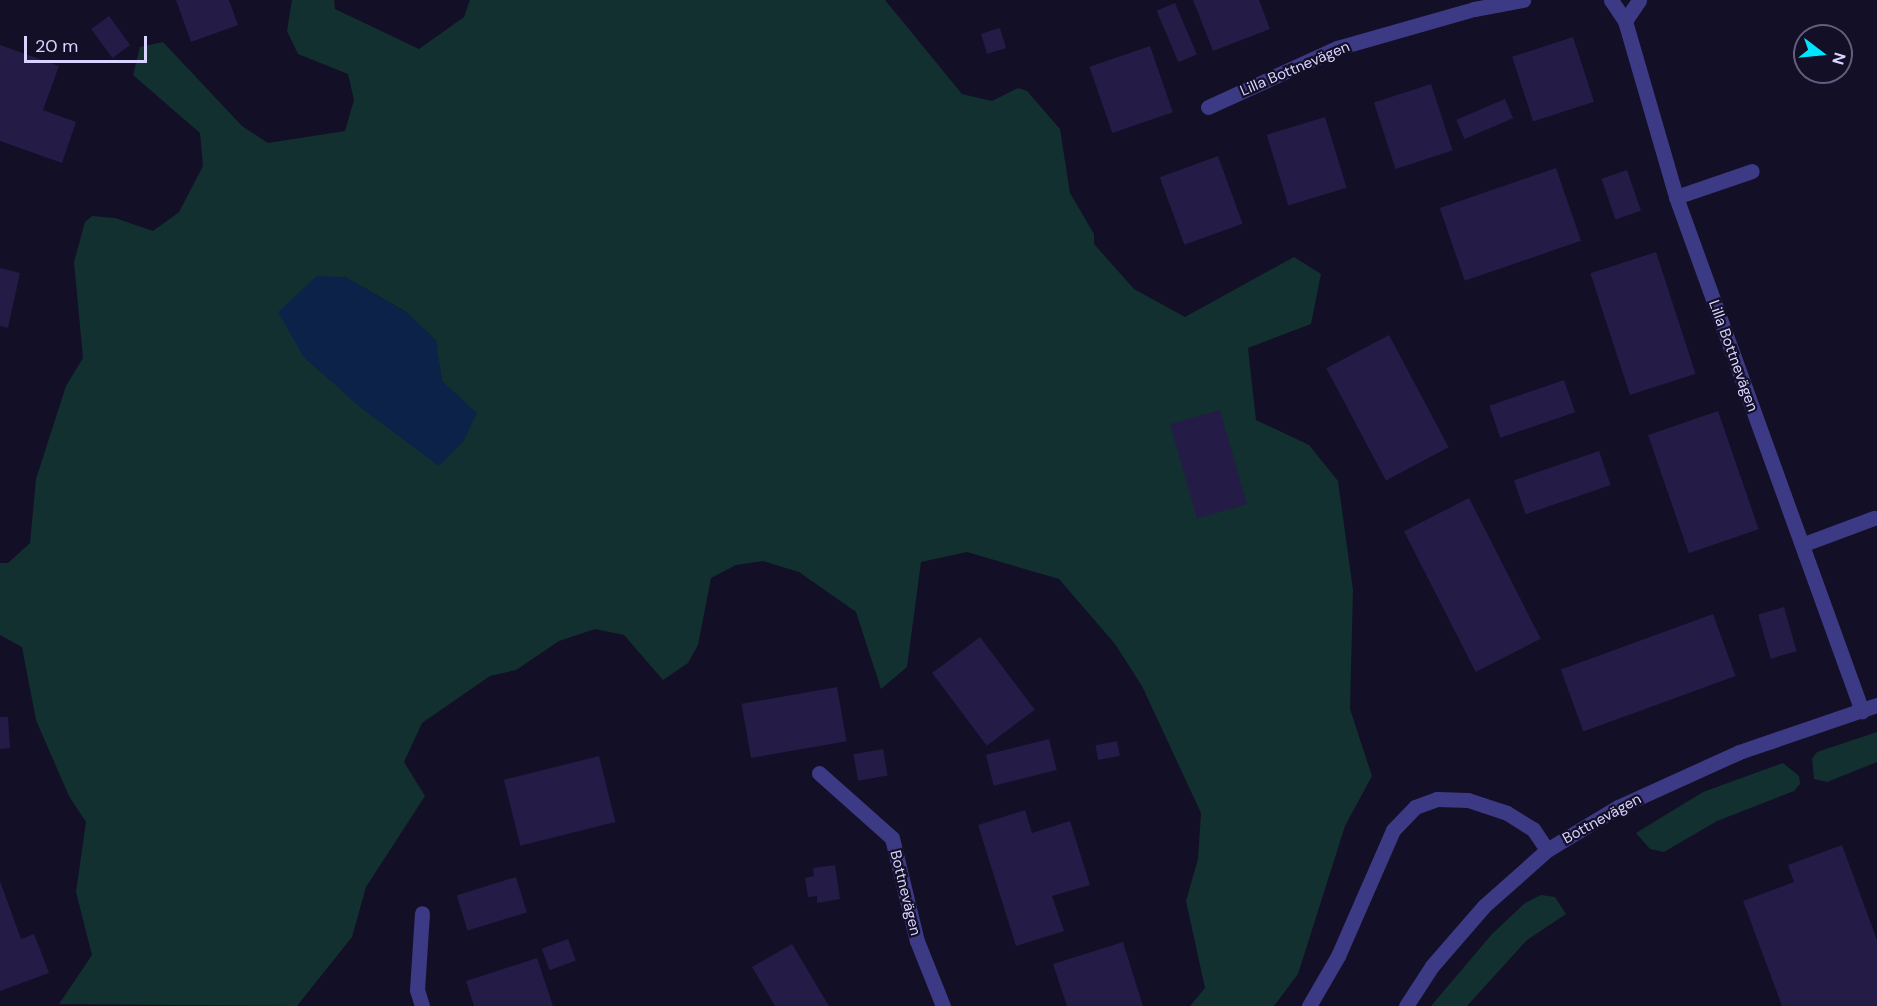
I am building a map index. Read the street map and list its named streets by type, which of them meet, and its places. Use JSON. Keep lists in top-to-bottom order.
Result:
{
  "streets": {
    "street": ["Lilla Bottnevägen", "Bottnevägen"]
  },
  "crossings": [
    ["Lilla Bottnevägen", "Bottnevägen"]
  ],
  "scale_bar": "20 m",
  "north": "right"
}
